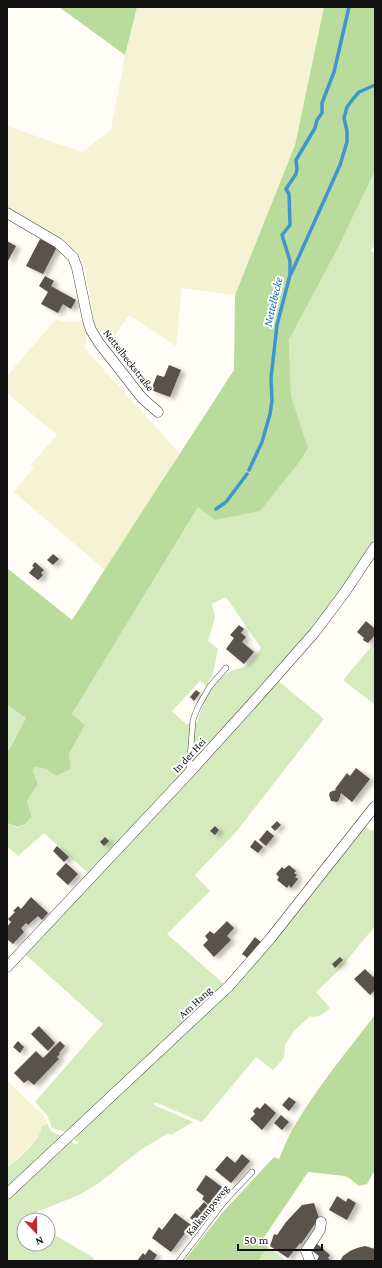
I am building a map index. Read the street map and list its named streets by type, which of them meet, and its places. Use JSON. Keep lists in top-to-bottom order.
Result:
{
  "streets": {
    "street": ["Nettelbeckstraße", "In der Hei", "Am Hang"],
    "lane": ["Kalkampsweg"]
  },
  "water": ["Nettelbecke"],
  "scale_bar": "50 m",
  "north": "bottom"
}
